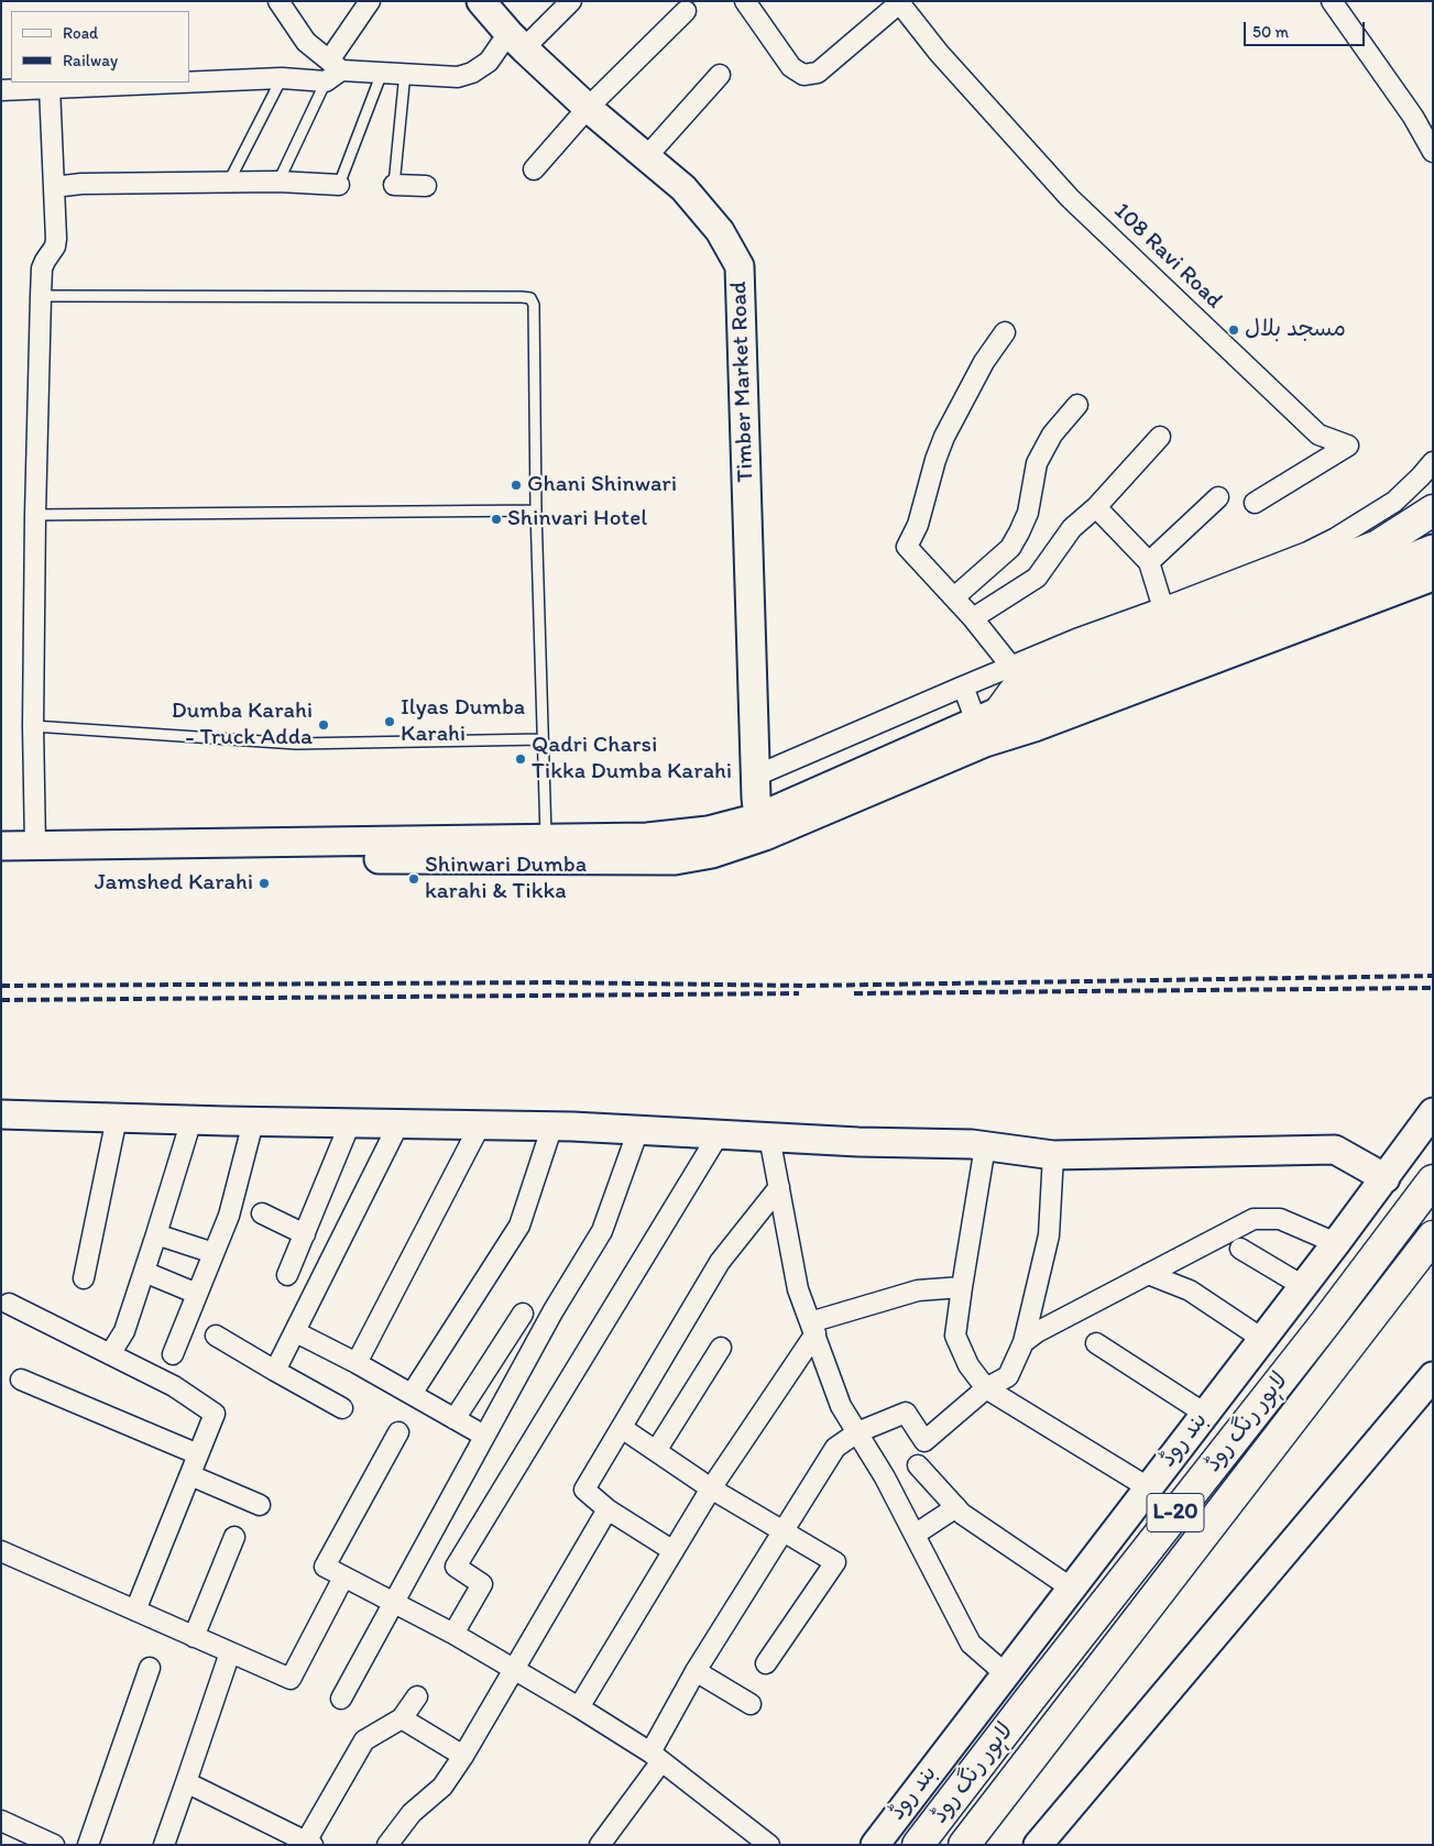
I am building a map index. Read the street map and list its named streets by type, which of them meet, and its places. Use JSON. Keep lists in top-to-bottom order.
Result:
{
  "streets": {
    "highway": ["لاہور رنگ روڈ", "L-20"],
    "main road": ["Timber Market Road", "بند روڈ"],
    "street": ["108 Ravi Road"]
  },
  "places": [
    "مسجد بلال",
    "Ghani Shinwari",
    "Shinvari Hotel",
    "Ilyas Dumba Karahi",
    "Dumba Karahi - Truck Adda",
    "Qadri Charsi Tikka Dumba Karahi",
    "Shinwari Dumba karahi & Tikka",
    "Jamshed Karahi"
  ],
  "legend": ["Road", "Railway"],
  "scale_bar": "50 m"
}
